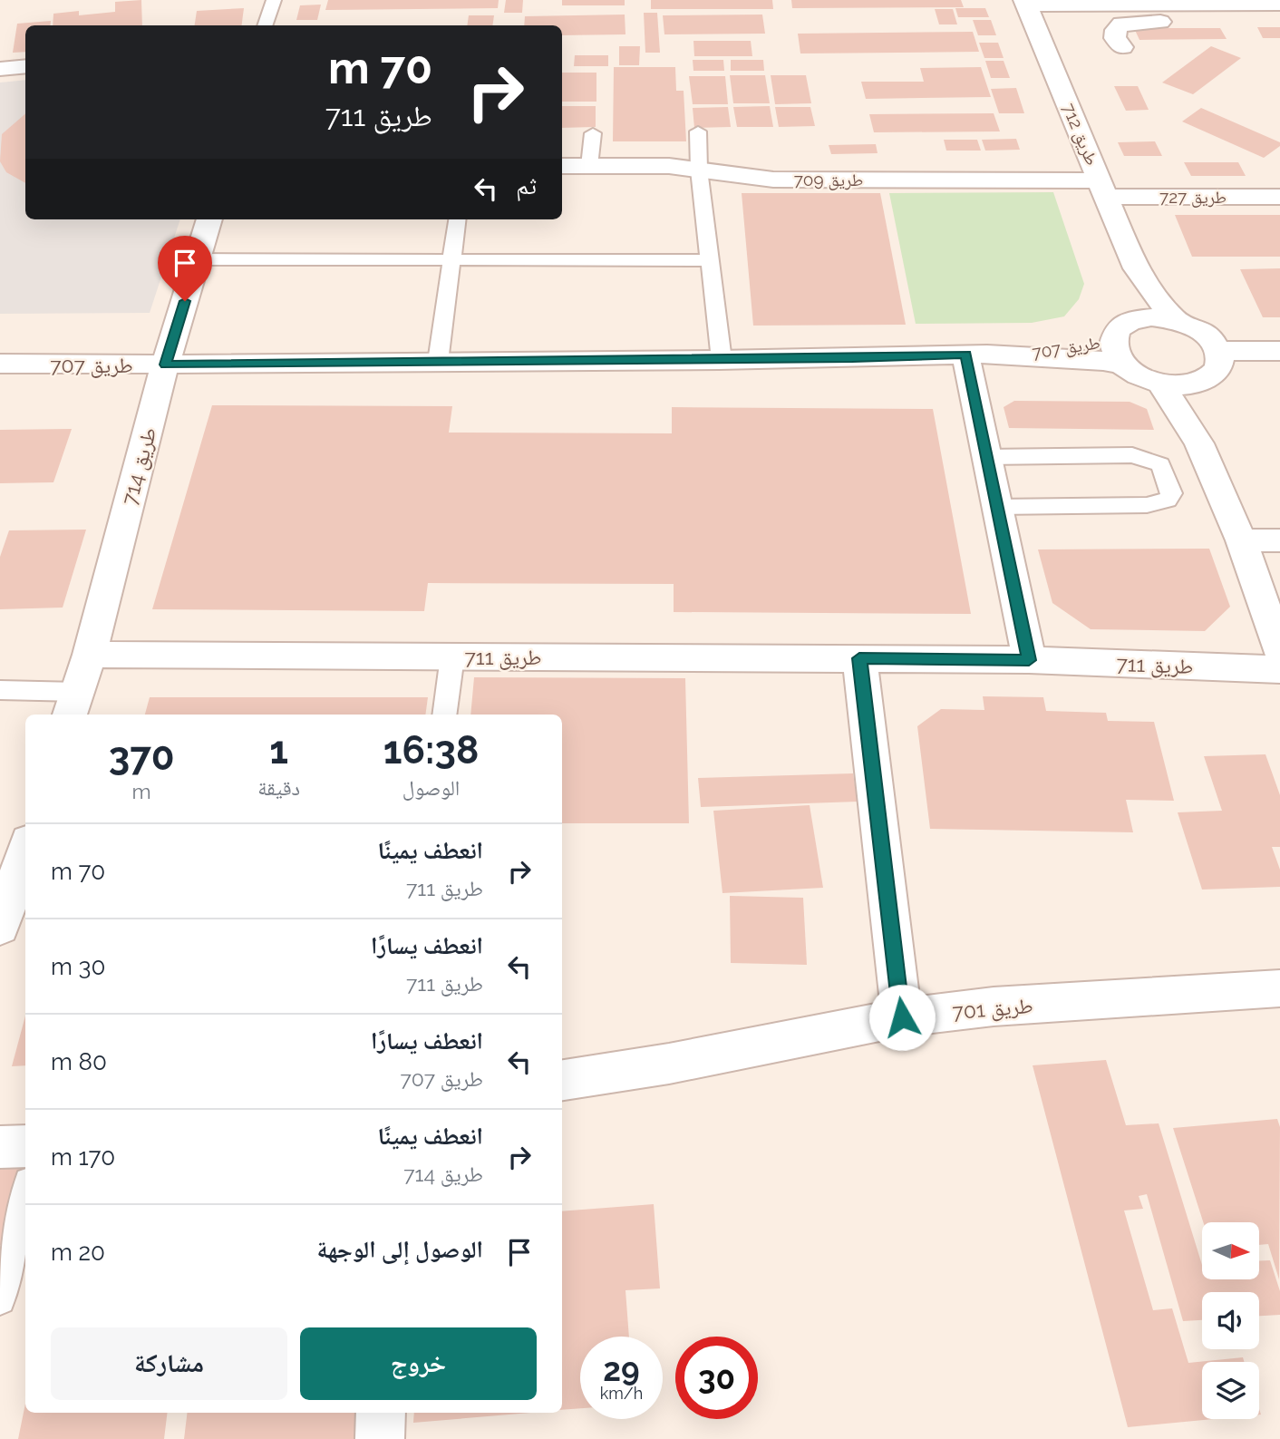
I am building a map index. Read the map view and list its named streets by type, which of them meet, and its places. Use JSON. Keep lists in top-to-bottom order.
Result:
{
  "streets": {
    "street": [
      "طريق 712",
      "طريق 709",
      "طريق 727",
      "طريق 707",
      "طريق 714",
      "طريق 711",
      "طريق 701"
    ]
  },
  "crossings": [
    ["طريق 712", "طريق 709"],
    ["طريق 712", "طريق 727"],
    ["طريق 712", "طريق 707"],
    ["طريق 709", "طريق 727"],
    ["طريق 707", "طريق 714"],
    ["طريق 714", "طريق 711"]
  ],
  "north": "right",
  "page": {
    "turn": ["70 m", "طريق 711"],
    "then": "ثم",
    "eta": [
      "16:38",
      "الوصول",
      "1",
      "دقيقة",
      "370",
      "m"
    ],
    "list": [
      {
        "name": "انعطف يمينًا",
        "note": "طريق 711",
        "value": "70 m"
      },
      {
        "name": "انعطف يسارًا",
        "note": "طريق 711",
        "value": "30 m"
      },
      {
        "name": "انعطف يسارًا",
        "note": "طريق 707",
        "value": "80 m"
      },
      {
        "name": "انعطف يمينًا",
        "note": "طريق 714",
        "value": "170 m"
      },
      {
        "name": "الوصول إلى الوجهة",
        "value": "20 m"
      }
    ],
    "buttons": ["خروج", "مشاركة"],
    "speed": "29 km/h",
    "limit": "30"
  }
}
